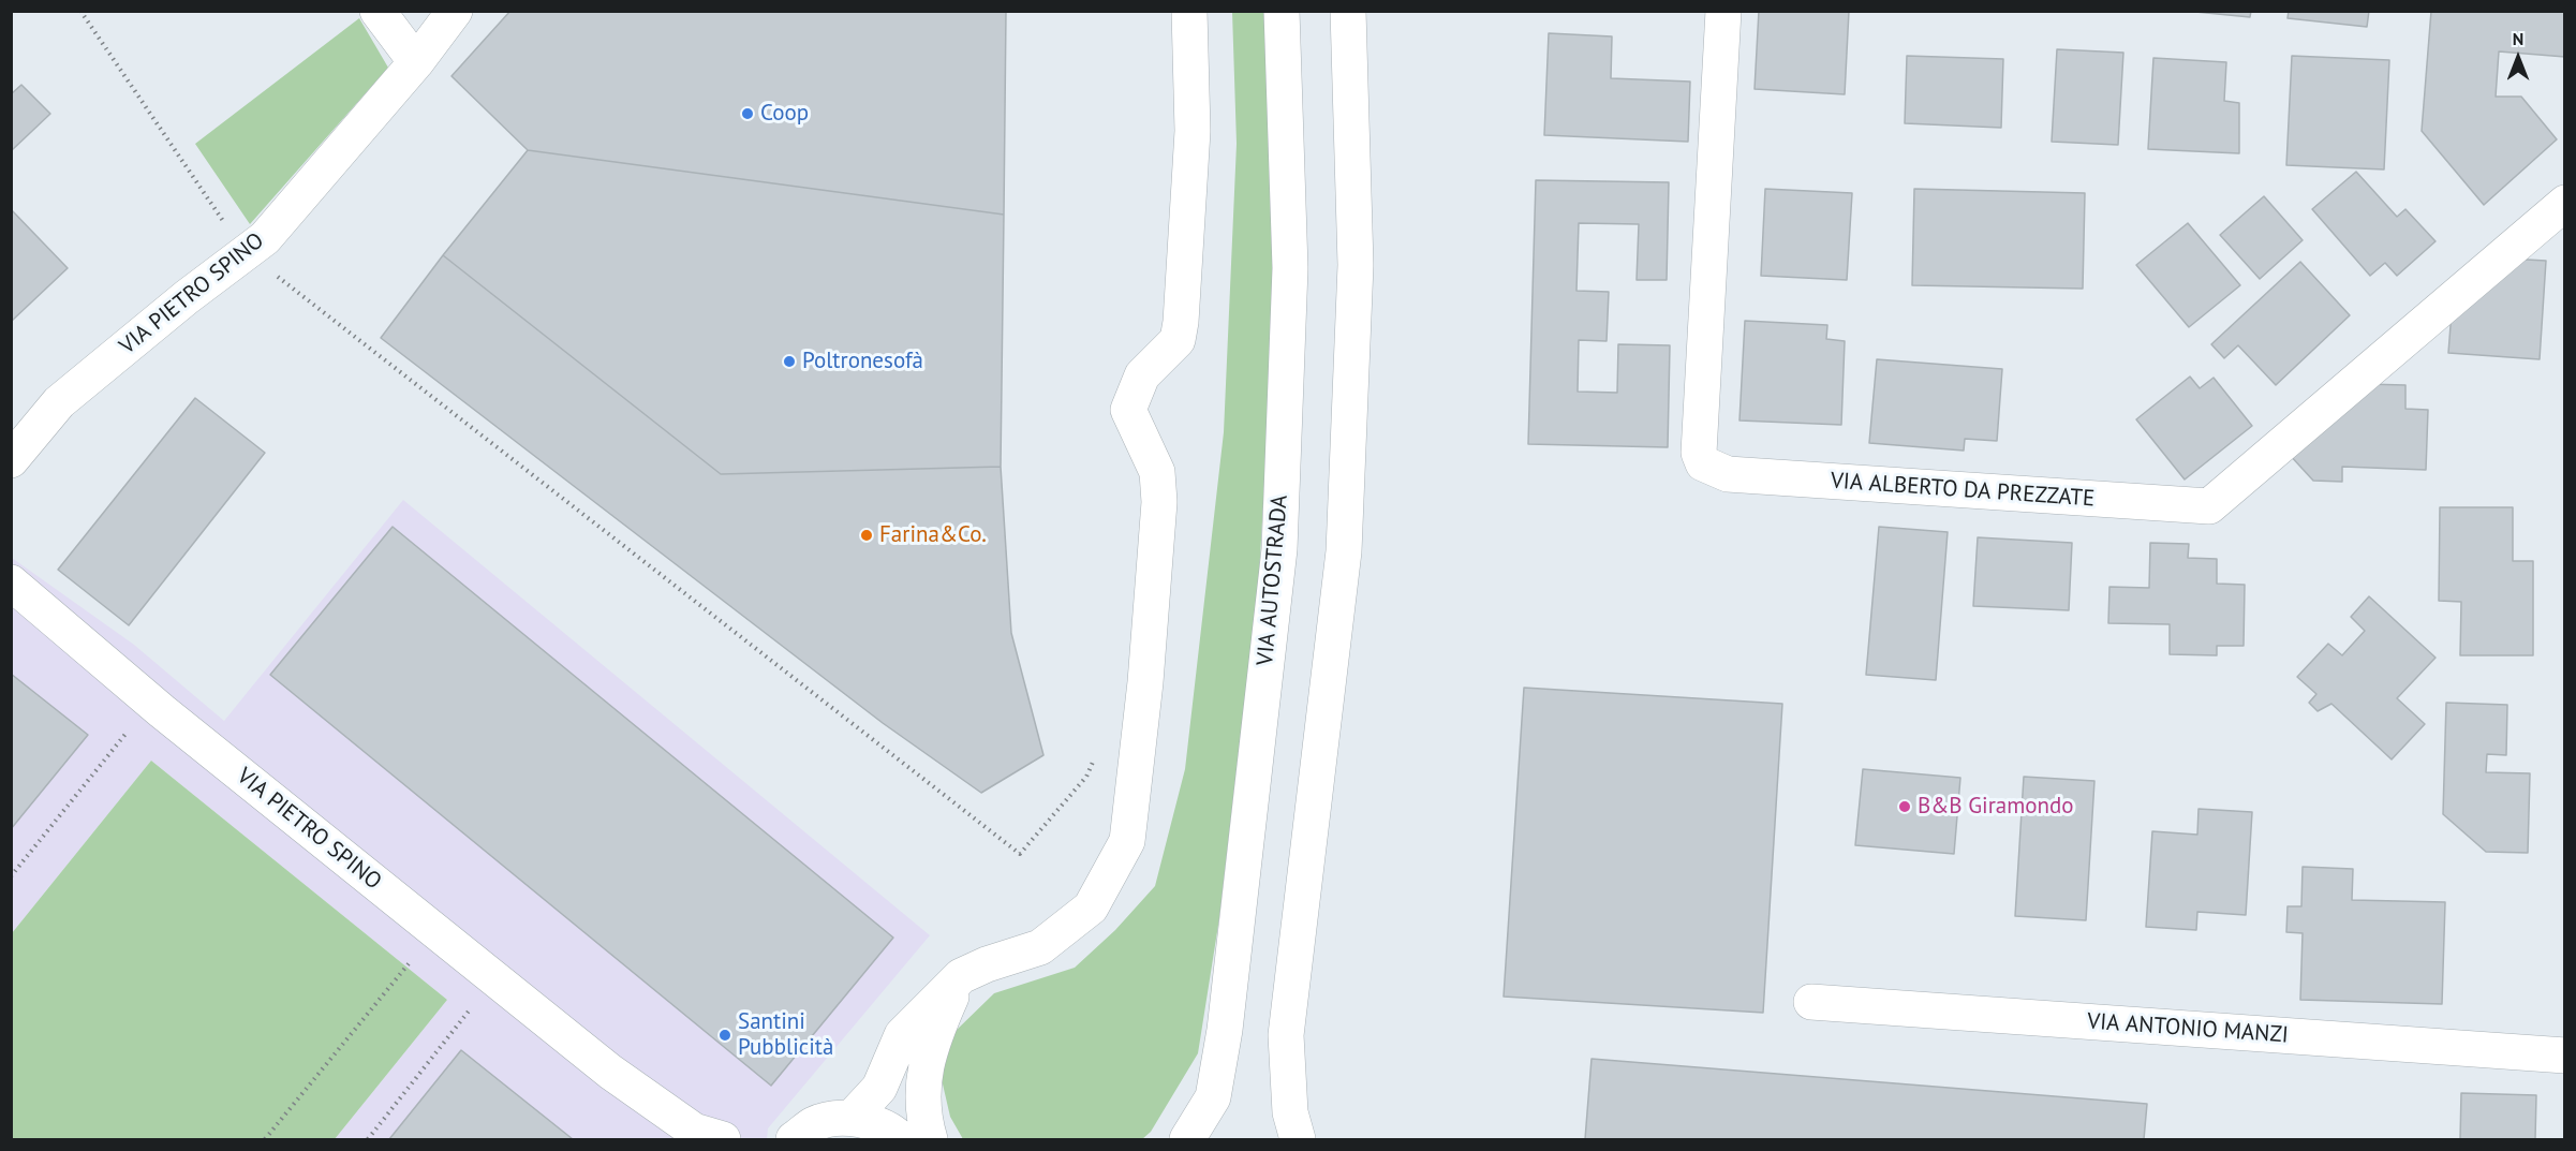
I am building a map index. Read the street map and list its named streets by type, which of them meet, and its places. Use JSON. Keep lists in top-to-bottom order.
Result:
{
  "streets": {
    "street": [
      "VIA PIETRO SPINO",
      "VIA ALBERTO DA PREZZATE",
      "VIA AUTOSTRADA",
      "VIA ANTONIO MANZI"
    ]
  },
  "places": [
    "Coop",
    "Poltronesofà",
    "Farina&Co.",
    "B&B Giramondo",
    "Santini Pubblicità"
  ],
  "north": "top"
}
